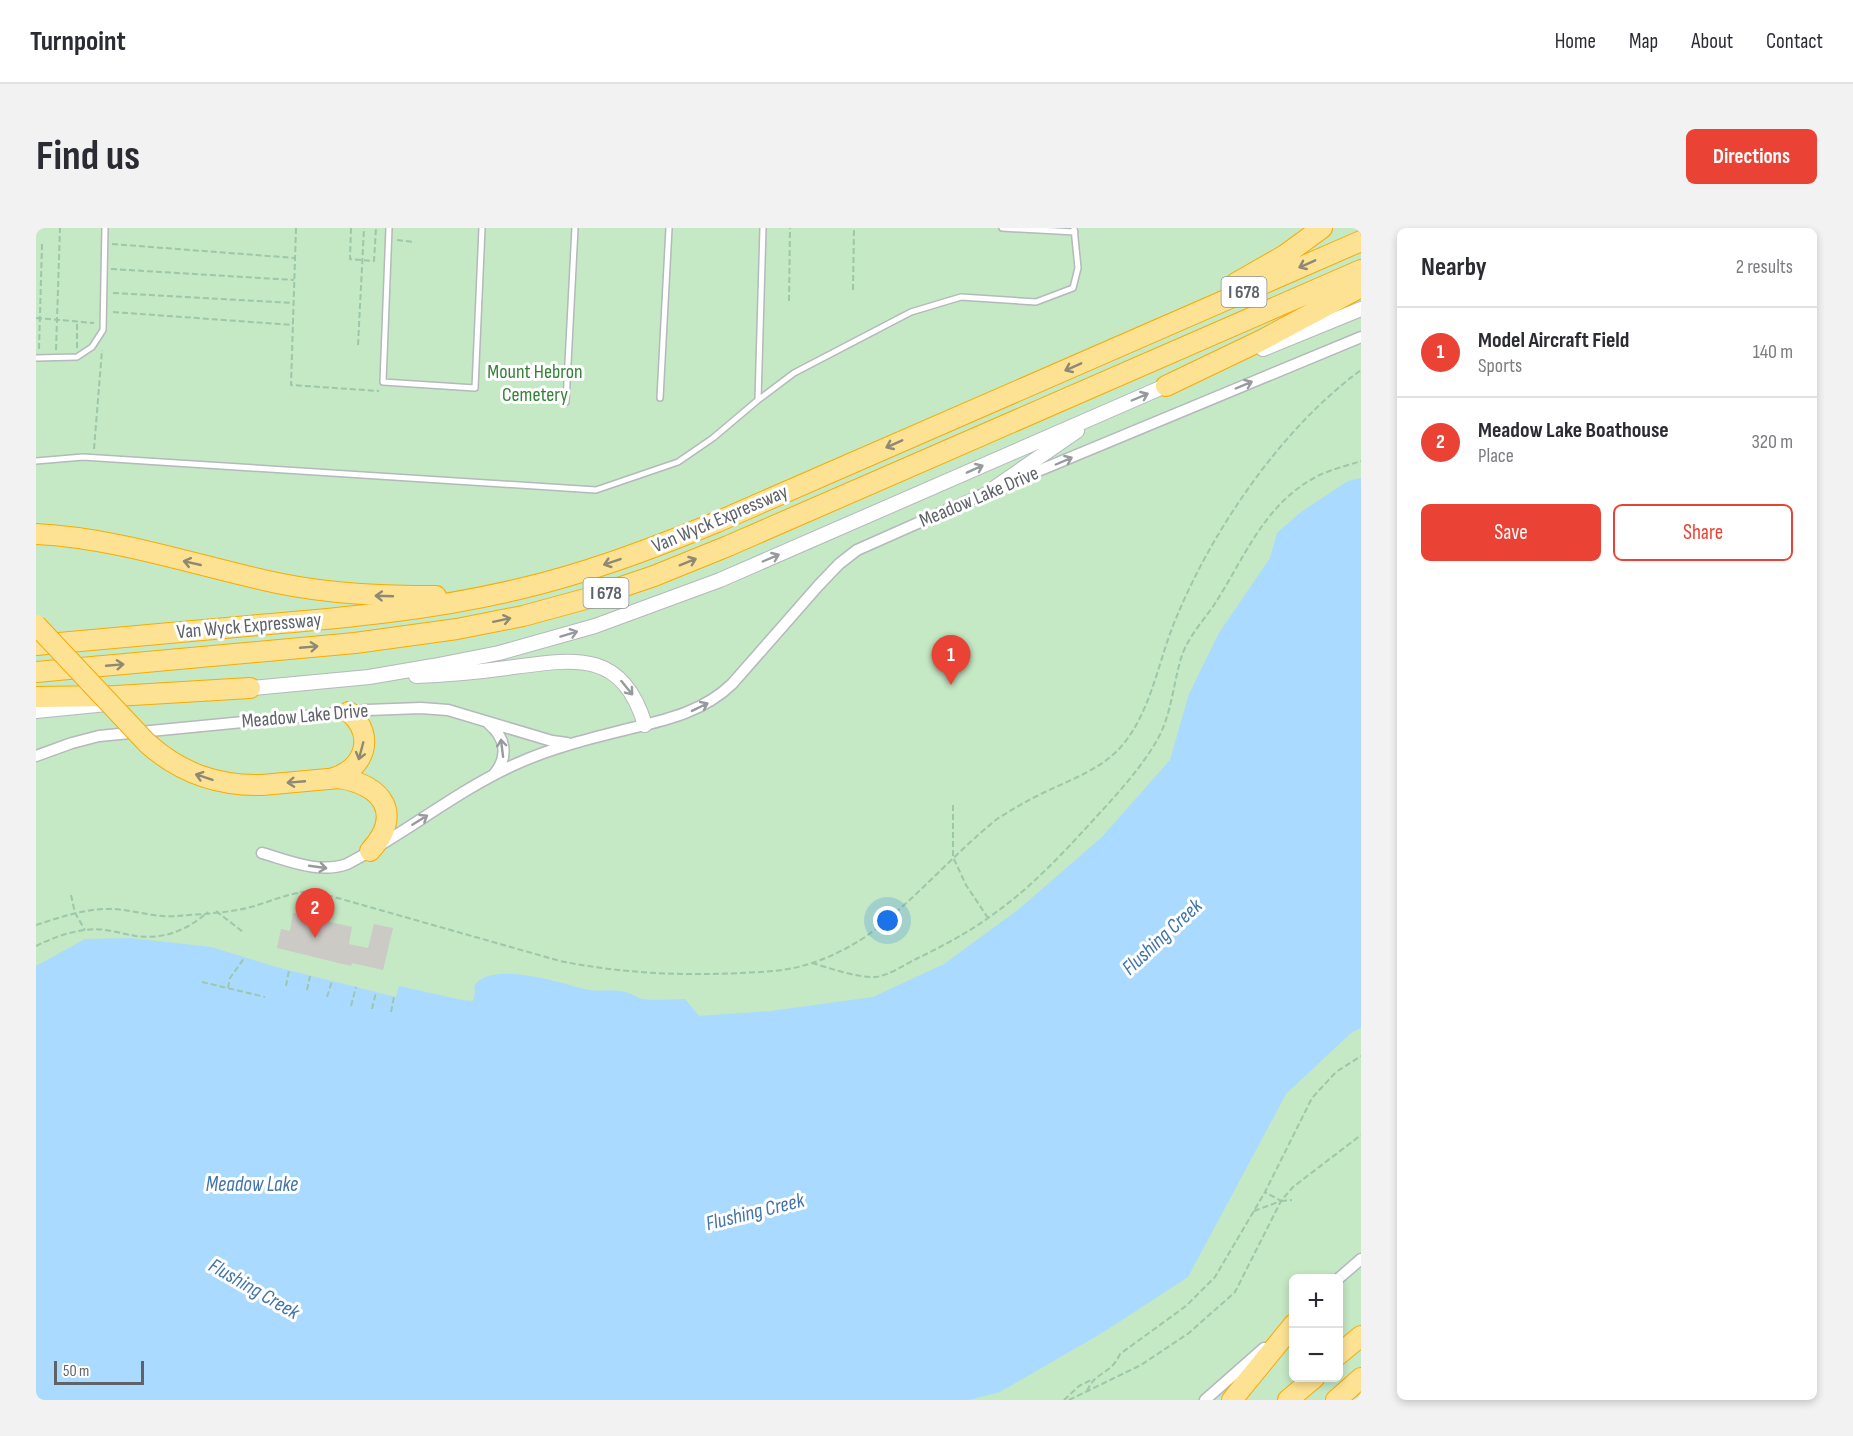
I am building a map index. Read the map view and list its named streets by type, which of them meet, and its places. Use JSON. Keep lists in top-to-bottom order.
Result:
{
  "streets": {
    "highway": ["I 678", "Van Wyck Expressway"],
    "street": ["Meadow Lake Drive"]
  },
  "water": ["Flushing Creek", "Meadow Lake"],
  "parks": ["Mount Hebron Cemetery"],
  "scale_bar": "50 m",
  "page": {
    "header": "Turnpoint",
    "nav": [
      "Home",
      "Map",
      "About",
      "Contact"
    ],
    "buttons": [
      "Directions",
      ["Save", "Share"]
    ],
    "title": "Find us",
    "heading": ["Nearby", "2 results"],
    "list": [
      {
        "mark": "1",
        "name": "Model Aircraft Field",
        "note": "Sports",
        "value": "140 m"
      },
      {
        "mark": "2",
        "name": "Meadow Lake Boathouse",
        "note": "Place",
        "value": "320 m"
      }
    ],
    "pins": ["1", "2"],
    "map_buttons": ["+", "−"],
    "scale": "50 m"
  }
}
